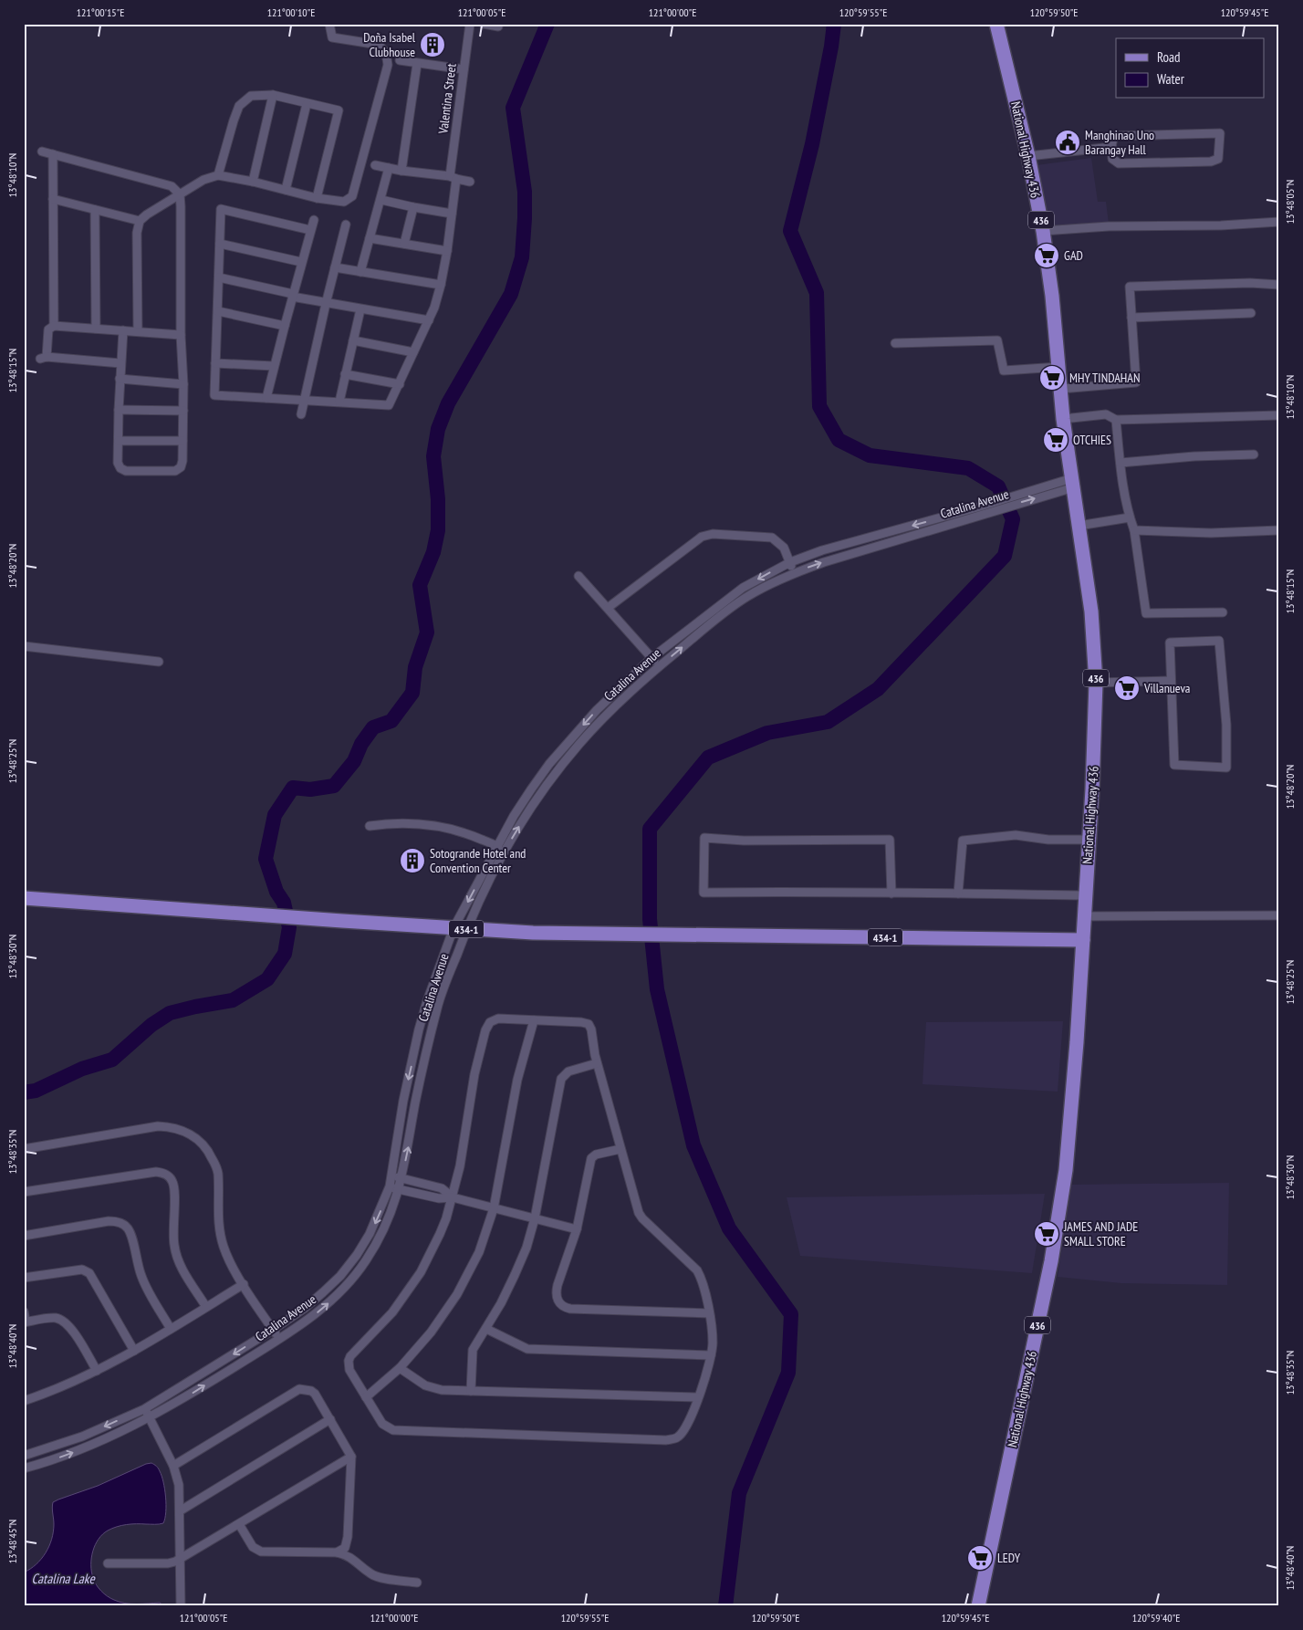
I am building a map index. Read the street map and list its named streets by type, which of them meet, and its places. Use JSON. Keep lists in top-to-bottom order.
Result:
{
  "streets": {
    "main road": ["National Highway 436", "436", "434-1"],
    "street": ["Valentina Street", "Catalina Avenue"]
  },
  "crossings": [
    ["National Highway 436", "Catalina Avenue"],
    ["National Highway 436", "434-1"],
    ["Catalina Avenue", "434-1"]
  ],
  "water": ["Catalina Lake"],
  "places": {
    "building": ["Doña Isabel Clubhouse", "Sotogrande Hotel and Convention Center"],
    "public building": ["Manghinao Uno Barangay Hall"],
    "supermarket": [
      "GAD",
      "MHY TINDAHAN",
      "OTCHIES",
      "Villanueva",
      "JAMES AND JADE SMALL STORE",
      "LEDY"
    ]
  },
  "legend": ["Road", "Water"],
  "coordinates": [
    "121°00'15\"E",
    "121°00'10\"E",
    "121°00'05\"E",
    "121°00'00\"E",
    "120°59'55\"E",
    "120°59'50\"E",
    "120°59'45\"E",
    "13°48'10\"N",
    "13°48'05\"N",
    "13°48'15\"N",
    "13°48'20\"N",
    "13°48'25\"N",
    "13°48'30\"N",
    "13°48'35\"N",
    "13°48'40\"N",
    "13°48'45\"N",
    "120°59'40\"E"
  ]
}
